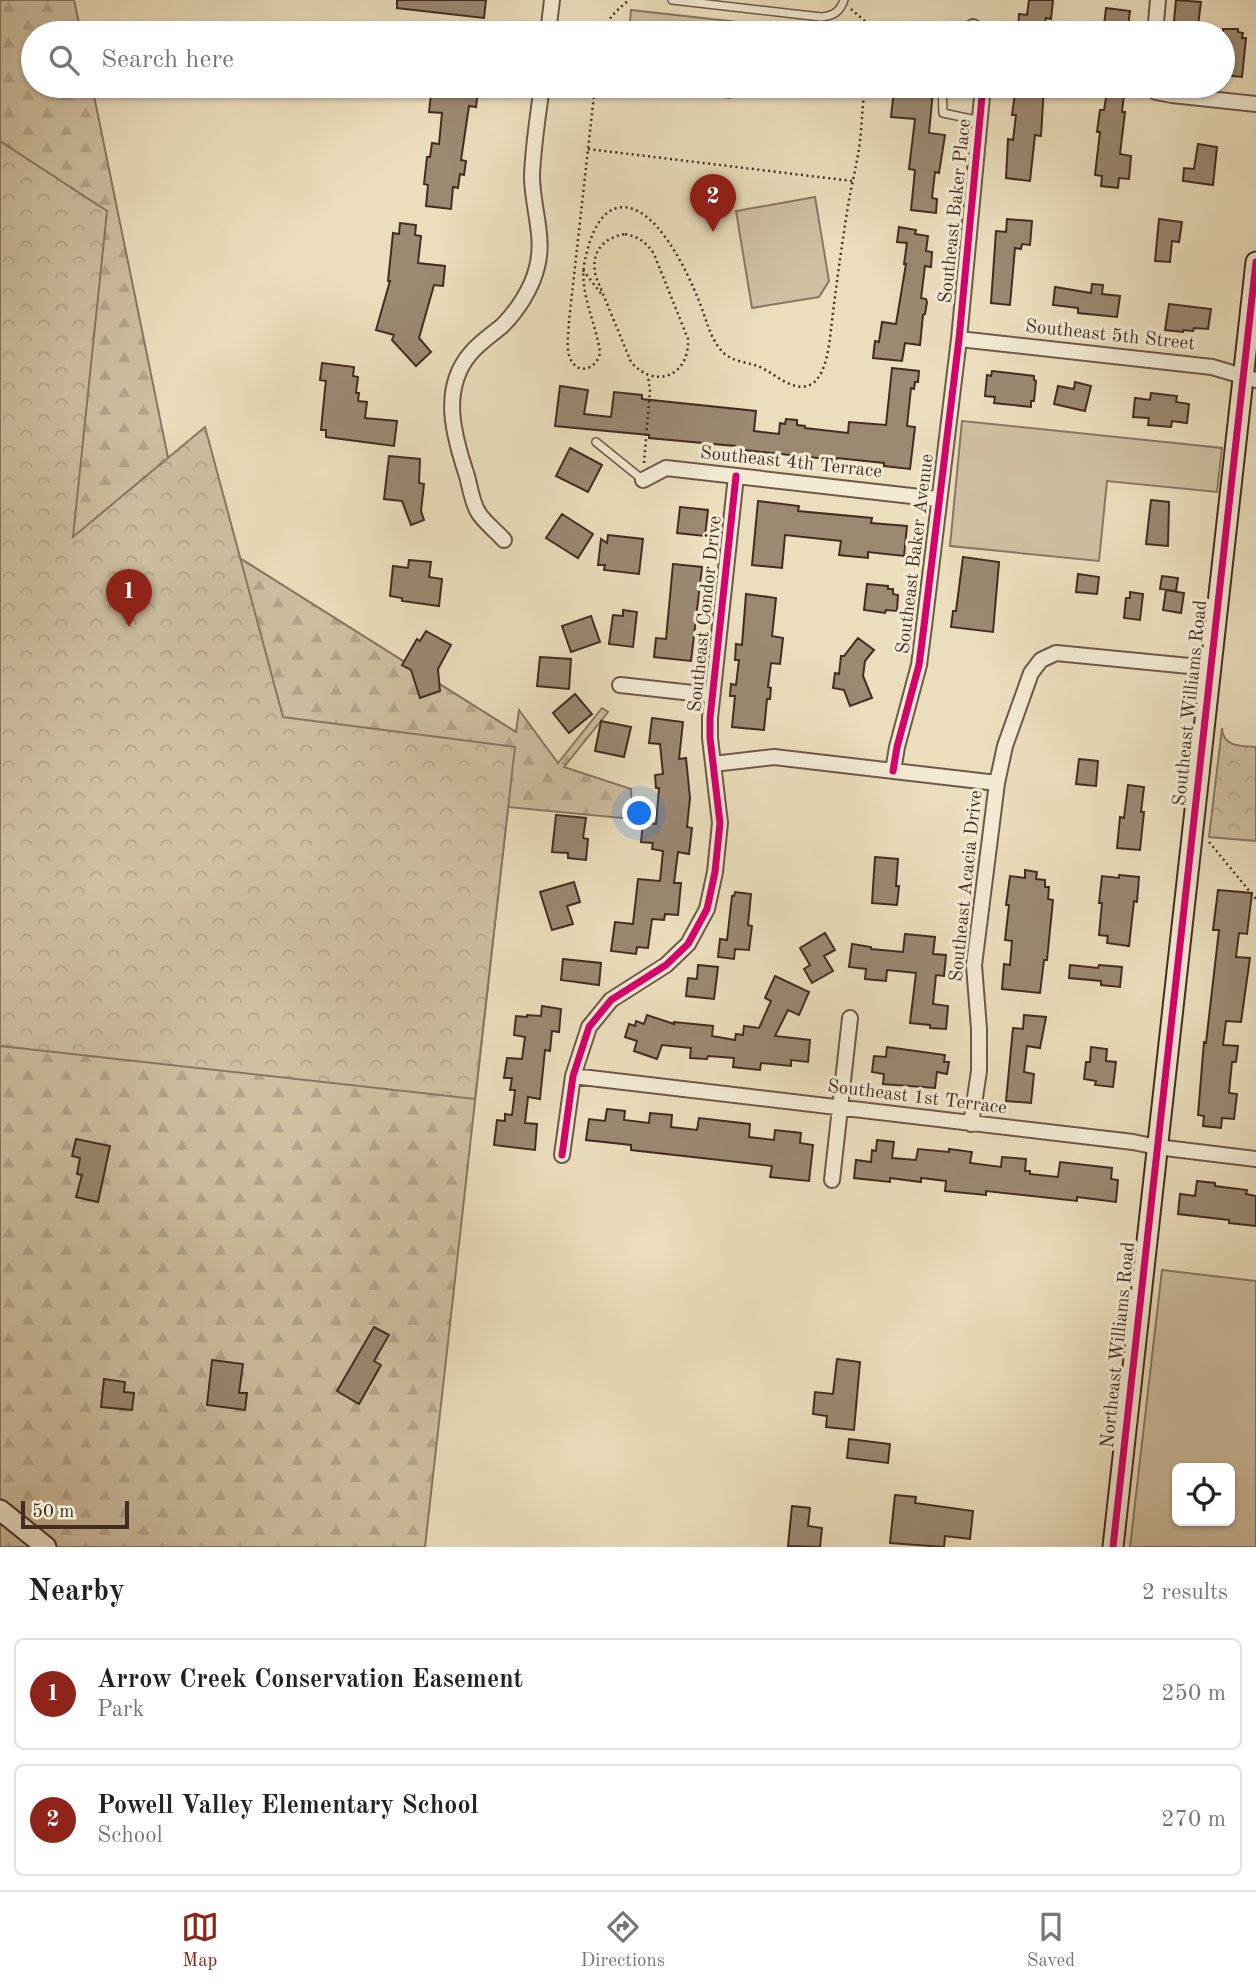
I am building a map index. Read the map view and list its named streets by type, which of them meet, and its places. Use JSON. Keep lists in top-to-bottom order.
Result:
{
  "streets": {
    "street": [
      "Southeast Baker Place",
      "Southeast 5th Street",
      "Southeast 4th Terrace",
      "Southeast Baker Avenue",
      "Southeast Condor Drive",
      "Southeast Williams Road",
      "Southeast Acacia Drive",
      "Southeast 1st Terrace",
      "Northeast Williams Road"
    ]
  },
  "crossings": [
    ["Southeast Baker Place", "Southeast 5th Street"],
    ["Southeast Baker Place", "Southeast Baker Avenue"],
    ["Southeast 5th Street", "Southeast Baker Avenue"],
    ["Southeast 5th Street", "Southeast Williams Road"],
    ["Southeast 4th Terrace", "Southeast Baker Avenue"],
    ["Southeast 4th Terrace", "Southeast Condor Drive"],
    ["Southeast Condor Drive", "Southeast 1st Terrace"],
    ["Southeast Williams Road", "Southeast Acacia Drive"],
    ["Southeast Williams Road", "Southeast 1st Terrace"],
    ["Southeast Williams Road", "Northeast Williams Road"],
    ["Southeast Acacia Drive", "Southeast 1st Terrace"],
    ["Southeast 1st Terrace", "Northeast Williams Road"]
  ],
  "scale_bar": "50 m",
  "page": {
    "search": "Search here",
    "pins": ["2", "1"],
    "scale": "50 m",
    "heading": ["Nearby", "2 results"],
    "list": [
      {
        "mark": "1",
        "name": "Arrow Creek Conservation Easement",
        "note": "Park",
        "value": "250 m"
      },
      {
        "mark": "2",
        "name": "Powell Valley Elementary School",
        "note": "School",
        "value": "270 m"
      }
    ],
    "nav": ["Map", "Directions", "Saved"]
  }
}
